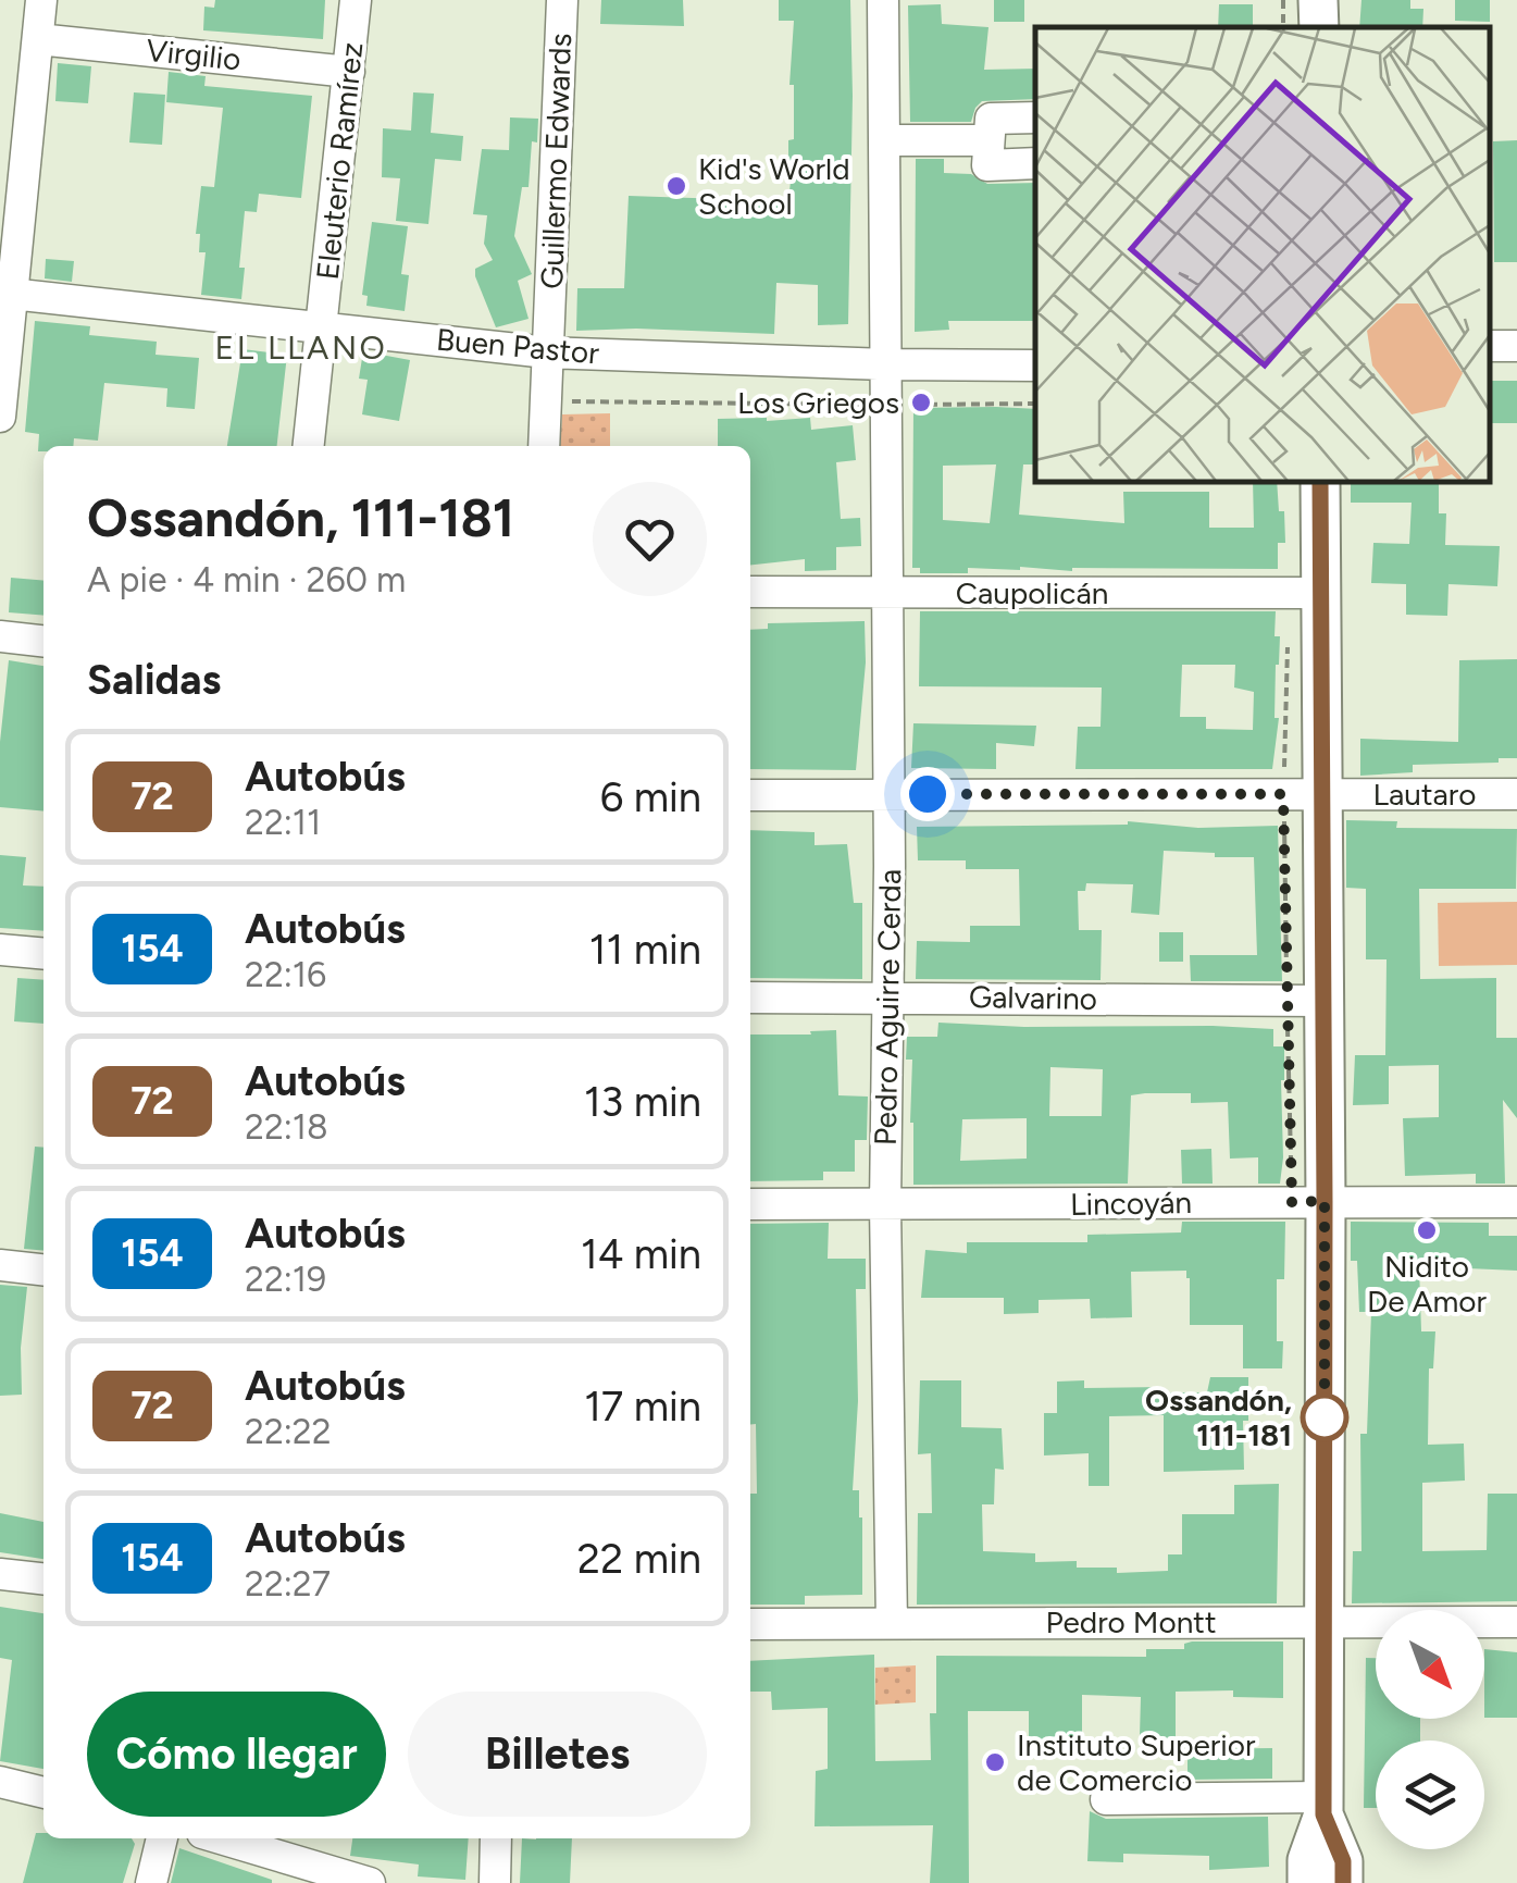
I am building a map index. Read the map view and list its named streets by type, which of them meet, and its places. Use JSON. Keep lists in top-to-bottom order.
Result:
{
  "streets": {
    "street": [
      "Virgilio",
      "Eleuterio Ramírez",
      "Guillermo Edwards",
      "Buen Pastor",
      "Caupolicán",
      "Lautaro",
      "Galvarino",
      "Pedro Aguirre Cerda",
      "Lincoyán",
      "Pedro Montt"
    ]
  },
  "crossings": [
    ["Virgilio", "Eleuterio Ramírez"],
    ["Eleuterio Ramírez", "Buen Pastor"],
    ["Guillermo Edwards", "Buen Pastor"],
    ["Buen Pastor", "Pedro Aguirre Cerda"],
    ["Caupolicán", "Pedro Aguirre Cerda"],
    ["Lautaro", "Pedro Aguirre Cerda"],
    ["Galvarino", "Pedro Aguirre Cerda"],
    ["Pedro Aguirre Cerda", "Lincoyán"],
    ["Pedro Aguirre Cerda", "Pedro Montt"]
  ],
  "districts": ["EL LLANO"],
  "places": [
    "Kid's World School",
    "Los Griegos",
    "Nidito De Amor",
    "Ossandón, 111-181",
    "Instituto Superior de Comercio"
  ],
  "lines": ["bus line 72"],
  "north": "bottom right",
  "page": {
    "heading": [
      ["Ossandón, 111-181", "A pie · 4 min · 260 m"],
      "Salidas"
    ],
    "list": [
      {
        "mark": "72",
        "name": "Autobús",
        "note": "22:11",
        "value": "6 min"
      },
      {
        "mark": "154",
        "name": "Autobús",
        "note": "22:16",
        "value": "11 min"
      },
      {
        "mark": "72",
        "name": "Autobús",
        "note": "22:18",
        "value": "13 min"
      },
      {
        "mark": "154",
        "name": "Autobús",
        "note": "22:19",
        "value": "14 min"
      },
      {
        "mark": "72",
        "name": "Autobús",
        "note": "22:22",
        "value": "17 min"
      },
      {
        "mark": "154",
        "name": "Autobús",
        "note": "22:27",
        "value": "22 min"
      }
    ],
    "buttons": ["Cómo llegar", "Billetes"]
  }
}
